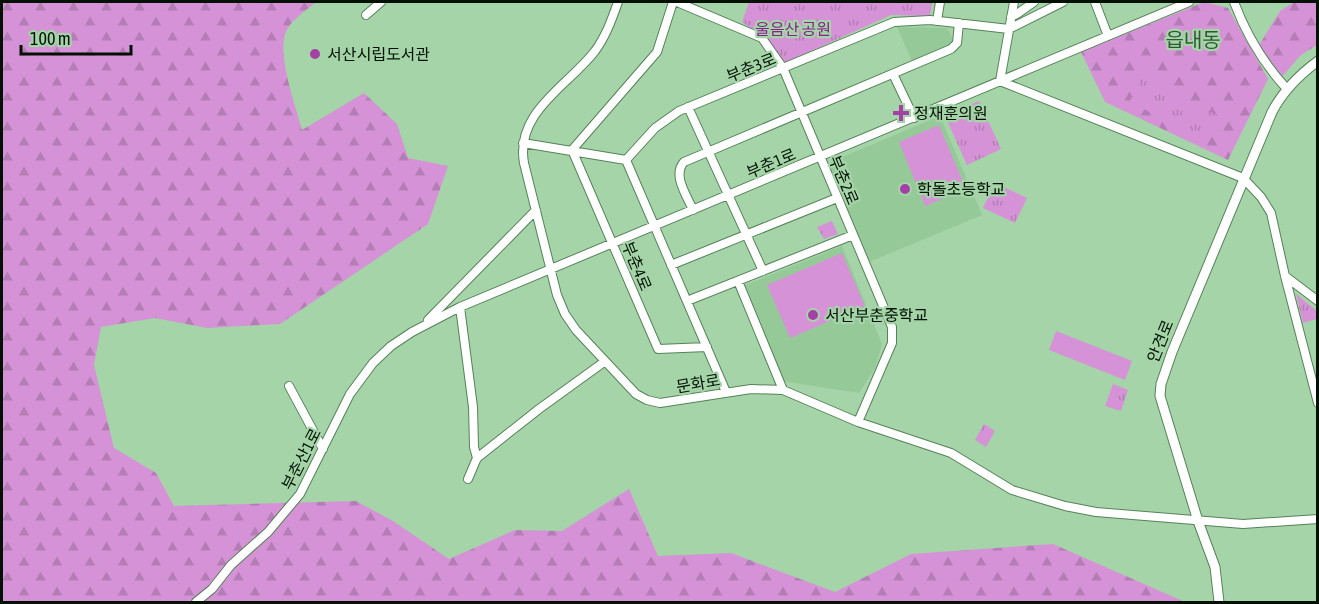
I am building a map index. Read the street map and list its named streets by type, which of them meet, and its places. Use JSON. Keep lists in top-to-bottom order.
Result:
{
  "streets": {
    "main road": ["안견로"],
    "street": [
      "부춘3로",
      "부춘1로",
      "부춘2로",
      "부춘4로",
      "문화로",
      "부춘산1로"
    ]
  },
  "crossings": [
    ["부춘3로", "부춘2로"],
    ["부춘1로", "부춘2로"],
    ["부춘1로", "부춘4로"],
    ["부춘1로", "문화로"],
    ["부춘1로", "부춘산1로"],
    ["부춘2로", "문화로"],
    ["안견로", "문화로"],
    ["문화로", "부춘산1로"]
  ],
  "districts": ["읍내동"],
  "parks": ["울음산 공원"],
  "places": {
    "other": ["서산시립도서관", "학돌초등학교", "서산부춘중학교"],
    "health": ["정재훈의원"]
  },
  "scale_bar": "100 m"
}
